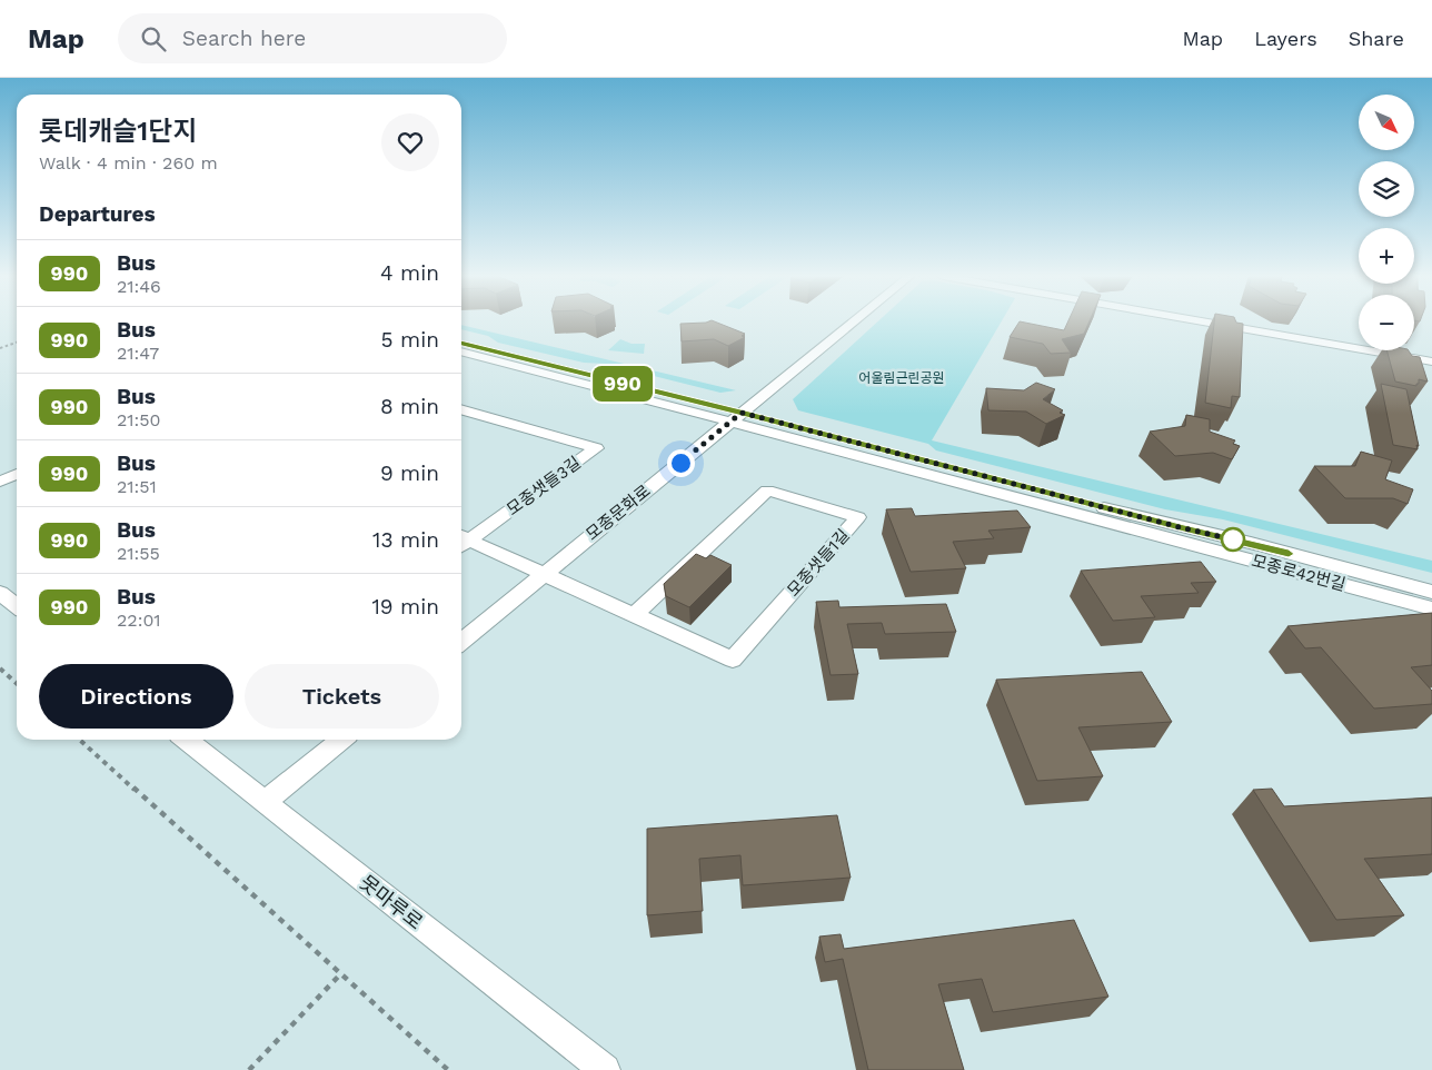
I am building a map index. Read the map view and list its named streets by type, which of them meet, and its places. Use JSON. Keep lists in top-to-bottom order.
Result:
{
  "streets": {
    "street": [
      "모종샛들3길",
      "모종문화로",
      "모종샛들1길",
      "모종로42번길",
      "못마루로"
    ]
  },
  "crossings": [
    ["모종문화로", "모종샛들1길"],
    ["모종문화로", "모종로42번길"]
  ],
  "parks": ["어울림근린공원"],
  "lines": ["bus line 990"],
  "north": "bottom right",
  "page": {
    "header": "Map",
    "search": "Search here",
    "nav": ["Map", "Layers", "Share"],
    "on_map": "990",
    "map_buttons": ["+", "−"],
    "heading": [
      ["롯데캐슬1단지", "Walk · 4 min · 260 m"],
      "Departures"
    ],
    "list": [
      {
        "mark": "990",
        "name": "Bus",
        "note": "21:46",
        "value": "4 min"
      },
      {
        "mark": "990",
        "name": "Bus",
        "note": "21:47",
        "value": "5 min"
      },
      {
        "mark": "990",
        "name": "Bus",
        "note": "21:50",
        "value": "8 min"
      },
      {
        "mark": "990",
        "name": "Bus",
        "note": "21:51",
        "value": "9 min"
      },
      {
        "mark": "990",
        "name": "Bus",
        "note": "21:55",
        "value": "13 min"
      },
      {
        "mark": "990",
        "name": "Bus",
        "note": "22:01",
        "value": "19 min"
      }
    ],
    "buttons": ["Directions", "Tickets"]
  }
}
